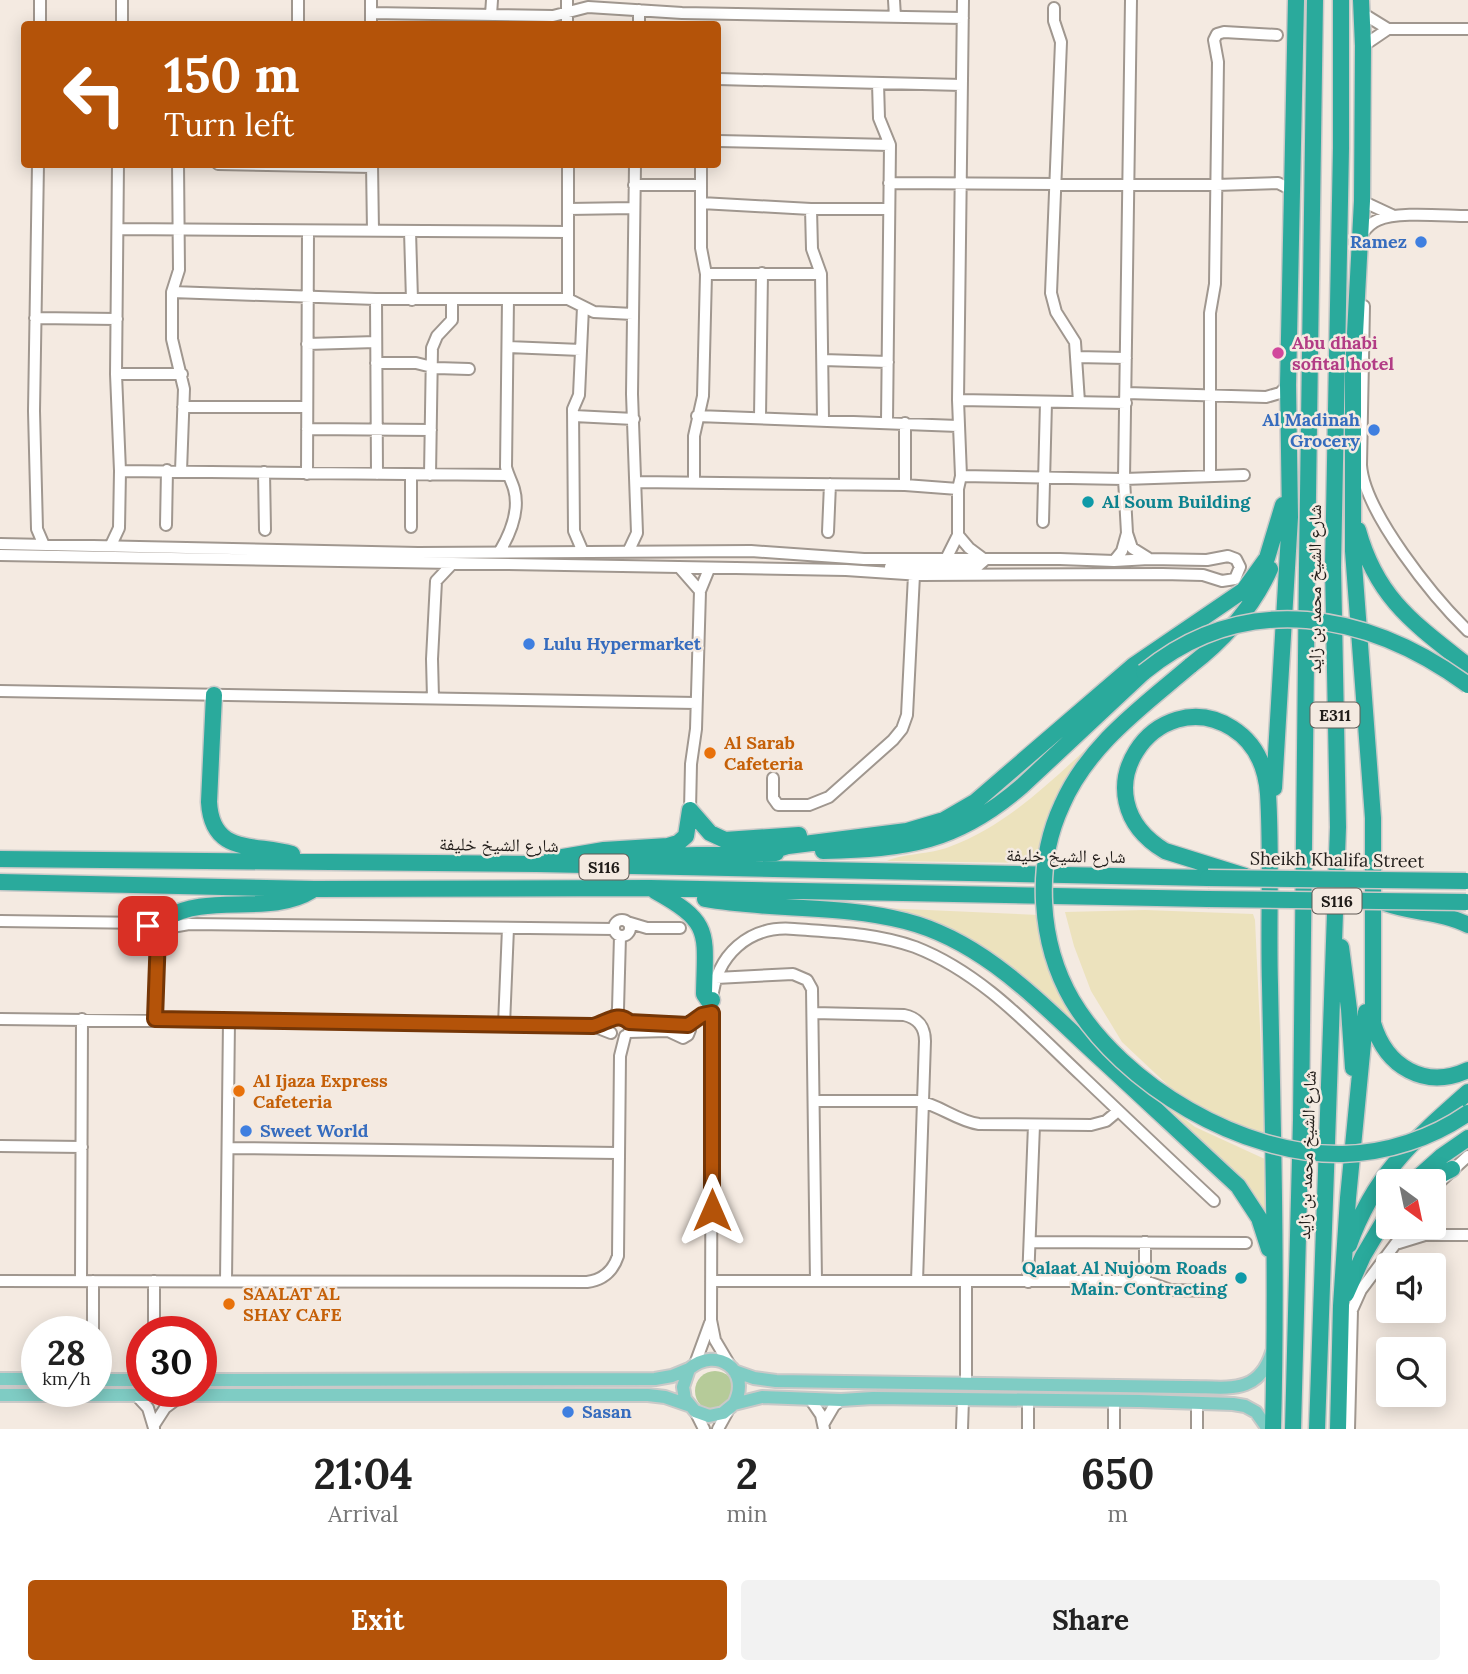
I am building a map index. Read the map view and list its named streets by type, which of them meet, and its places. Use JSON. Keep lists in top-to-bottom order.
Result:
{
  "streets": {
    "highway": [
      "شارع الشيخ محمد بن زايد",
      "E311",
      "شارع الشيخ خليفة",
      "Sheikh Khalifa Street",
      "S116"
    ]
  },
  "crossings": [
    ["شارع الشيخ خليفة", "Sheikh Khalifa Street"]
  ],
  "places": [
    "Ramez",
    "Abu dhabi sofital hotel",
    "Al Madinah Grocery",
    "Al Soum Building",
    "Lulu Hypermarket",
    "Al Sarab Cafeteria",
    "Al Ijaza Express Cafeteria",
    "Sweet World",
    "Qalaat Al Nujoom Roads Main. Contracting",
    "SAALAT AL SHAY CAFE",
    "Sasan"
  ],
  "north": "bottom right",
  "page": {
    "turn": ["150 m", "Turn left"],
    "speed": "28 km/h",
    "limit": "30",
    "eta": [
      "21:04",
      "Arrival",
      "2",
      "min",
      "650",
      "m"
    ],
    "buttons": ["Exit", "Share"]
  }
}
